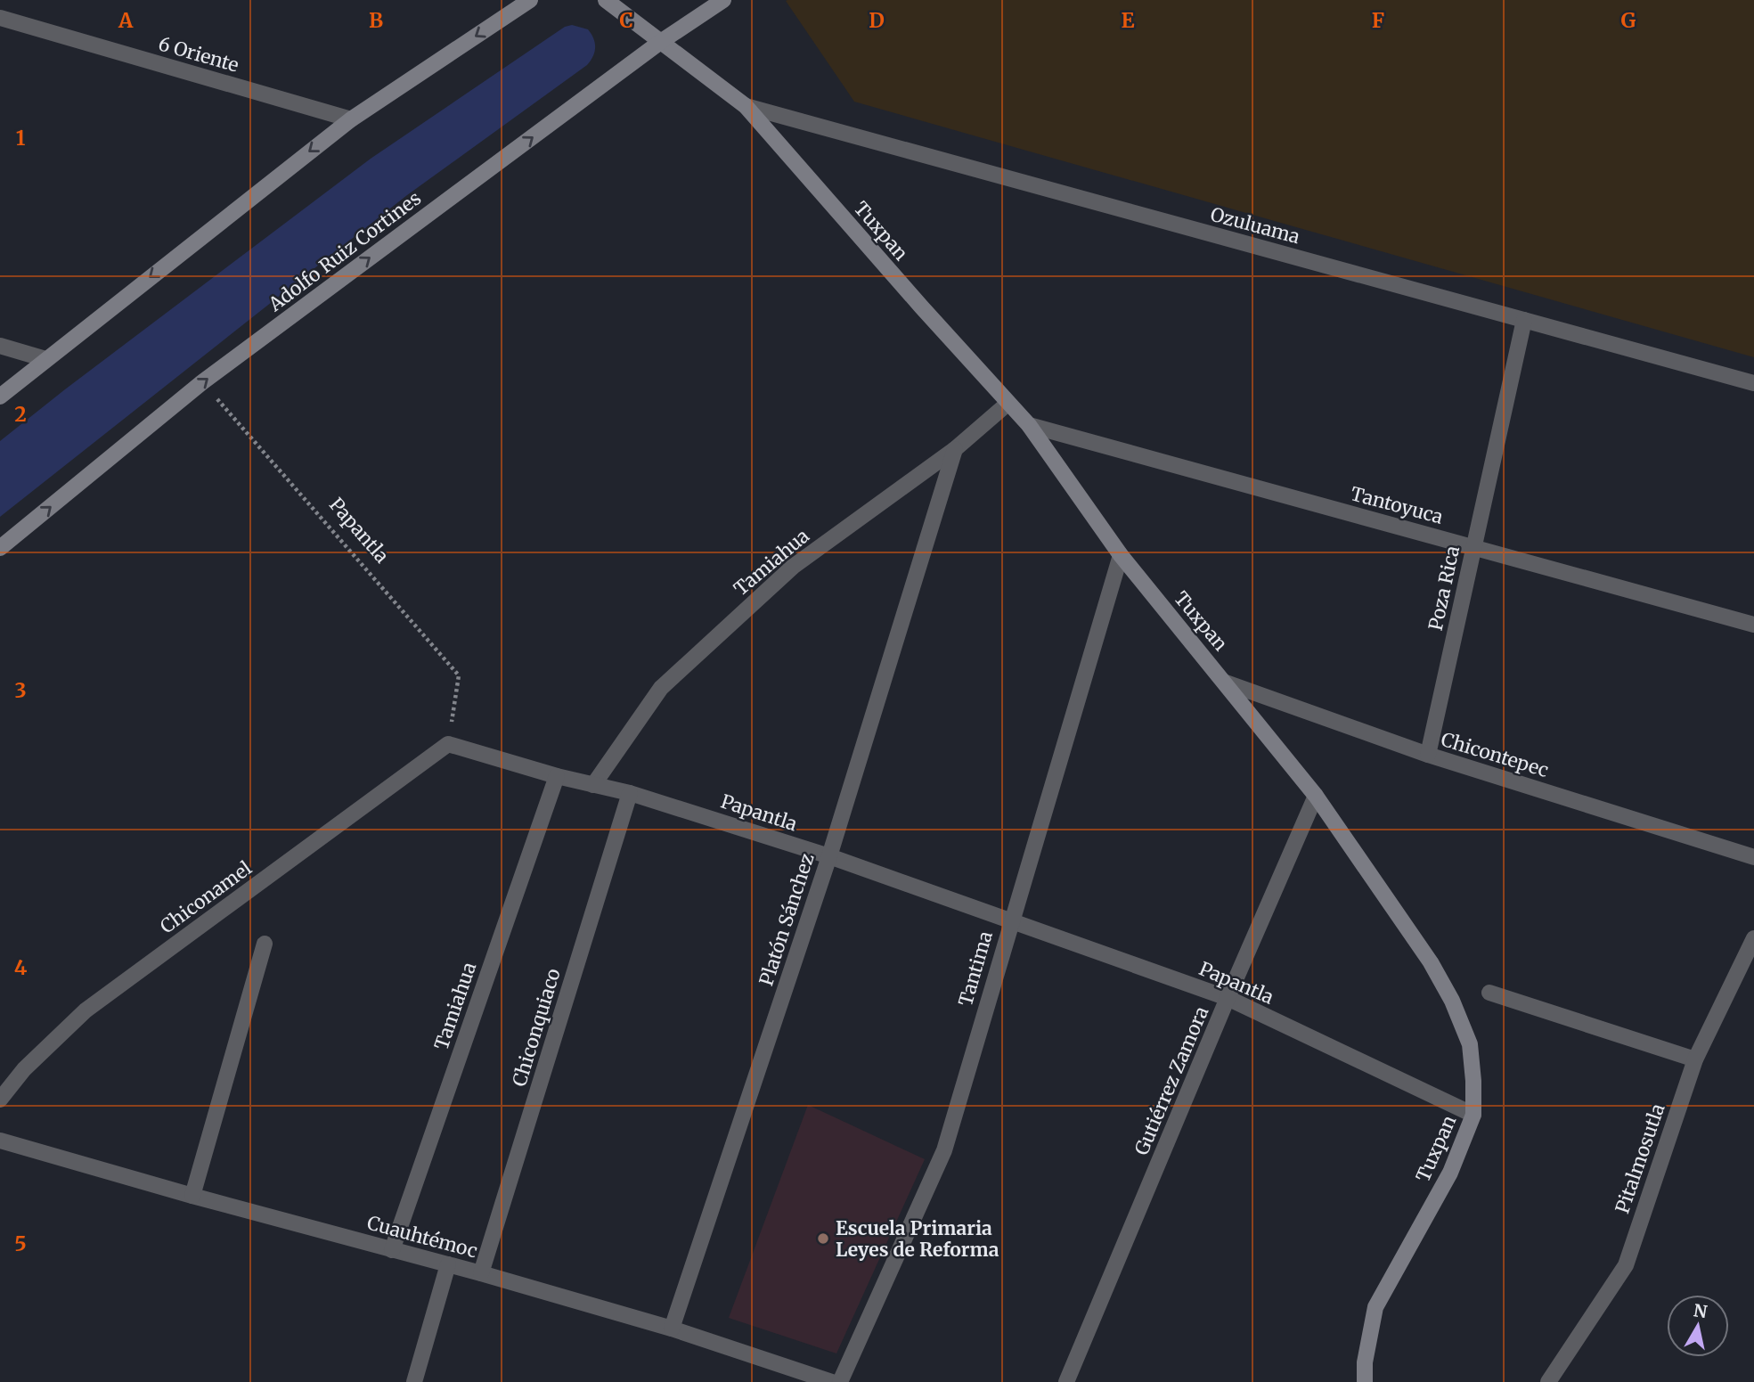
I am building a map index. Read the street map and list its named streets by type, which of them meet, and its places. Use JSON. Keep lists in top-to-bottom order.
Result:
{
  "streets": {
    "main road": ["Tuxpan", "Adolfo Ruiz Cortines"],
    "street": [
      "6 Oriente",
      "Ozuluama",
      "Tantoyuca",
      "Papantla",
      "Tamiahua",
      "Poza Rica",
      "Chicontepec",
      "Chiconamel",
      "Platón Sánchez",
      "Tantima",
      "Chiconquiaco",
      "Gutiérrez Zamora",
      "Pitalmosutla",
      "Cuauhtémoc"
    ]
  },
  "crossings": [
    ["Ozuluama", "Tuxpan"],
    ["Ozuluama", "Poza Rica"],
    ["Tuxpan", "Adolfo Ruiz Cortines"],
    ["Tuxpan", "Tantoyuca"],
    ["Tuxpan", "Papantla"],
    ["Tuxpan", "Tamiahua"],
    ["Tuxpan", "Chicontepec"],
    ["Tuxpan", "Tantima"],
    ["Tuxpan", "Gutiérrez Zamora"],
    ["Adolfo Ruiz Cortines", "Papantla"],
    ["Tantoyuca", "Poza Rica"],
    ["Papantla", "Tamiahua"],
    ["Papantla", "Chiconamel"],
    ["Papantla", "Platón Sánchez"],
    ["Papantla", "Tantima"],
    ["Papantla", "Chiconquiaco"],
    ["Papantla", "Gutiérrez Zamora"],
    ["Tamiahua", "Platón Sánchez"],
    ["Tamiahua", "Cuauhtémoc"],
    ["Poza Rica", "Chicontepec"],
    ["Platón Sánchez", "Cuauhtémoc"],
    ["Chiconquiaco", "Cuauhtémoc"]
  ],
  "places": ["Escuela Primaria Leyes de Reforma"],
  "north": "top",
  "grid": {
    "columns": [
      "A",
      "B",
      "C",
      "D",
      "E",
      "F",
      "G"
    ],
    "rows": [
      "1",
      "2",
      "3",
      "4",
      "5"
    ]
  }
}
